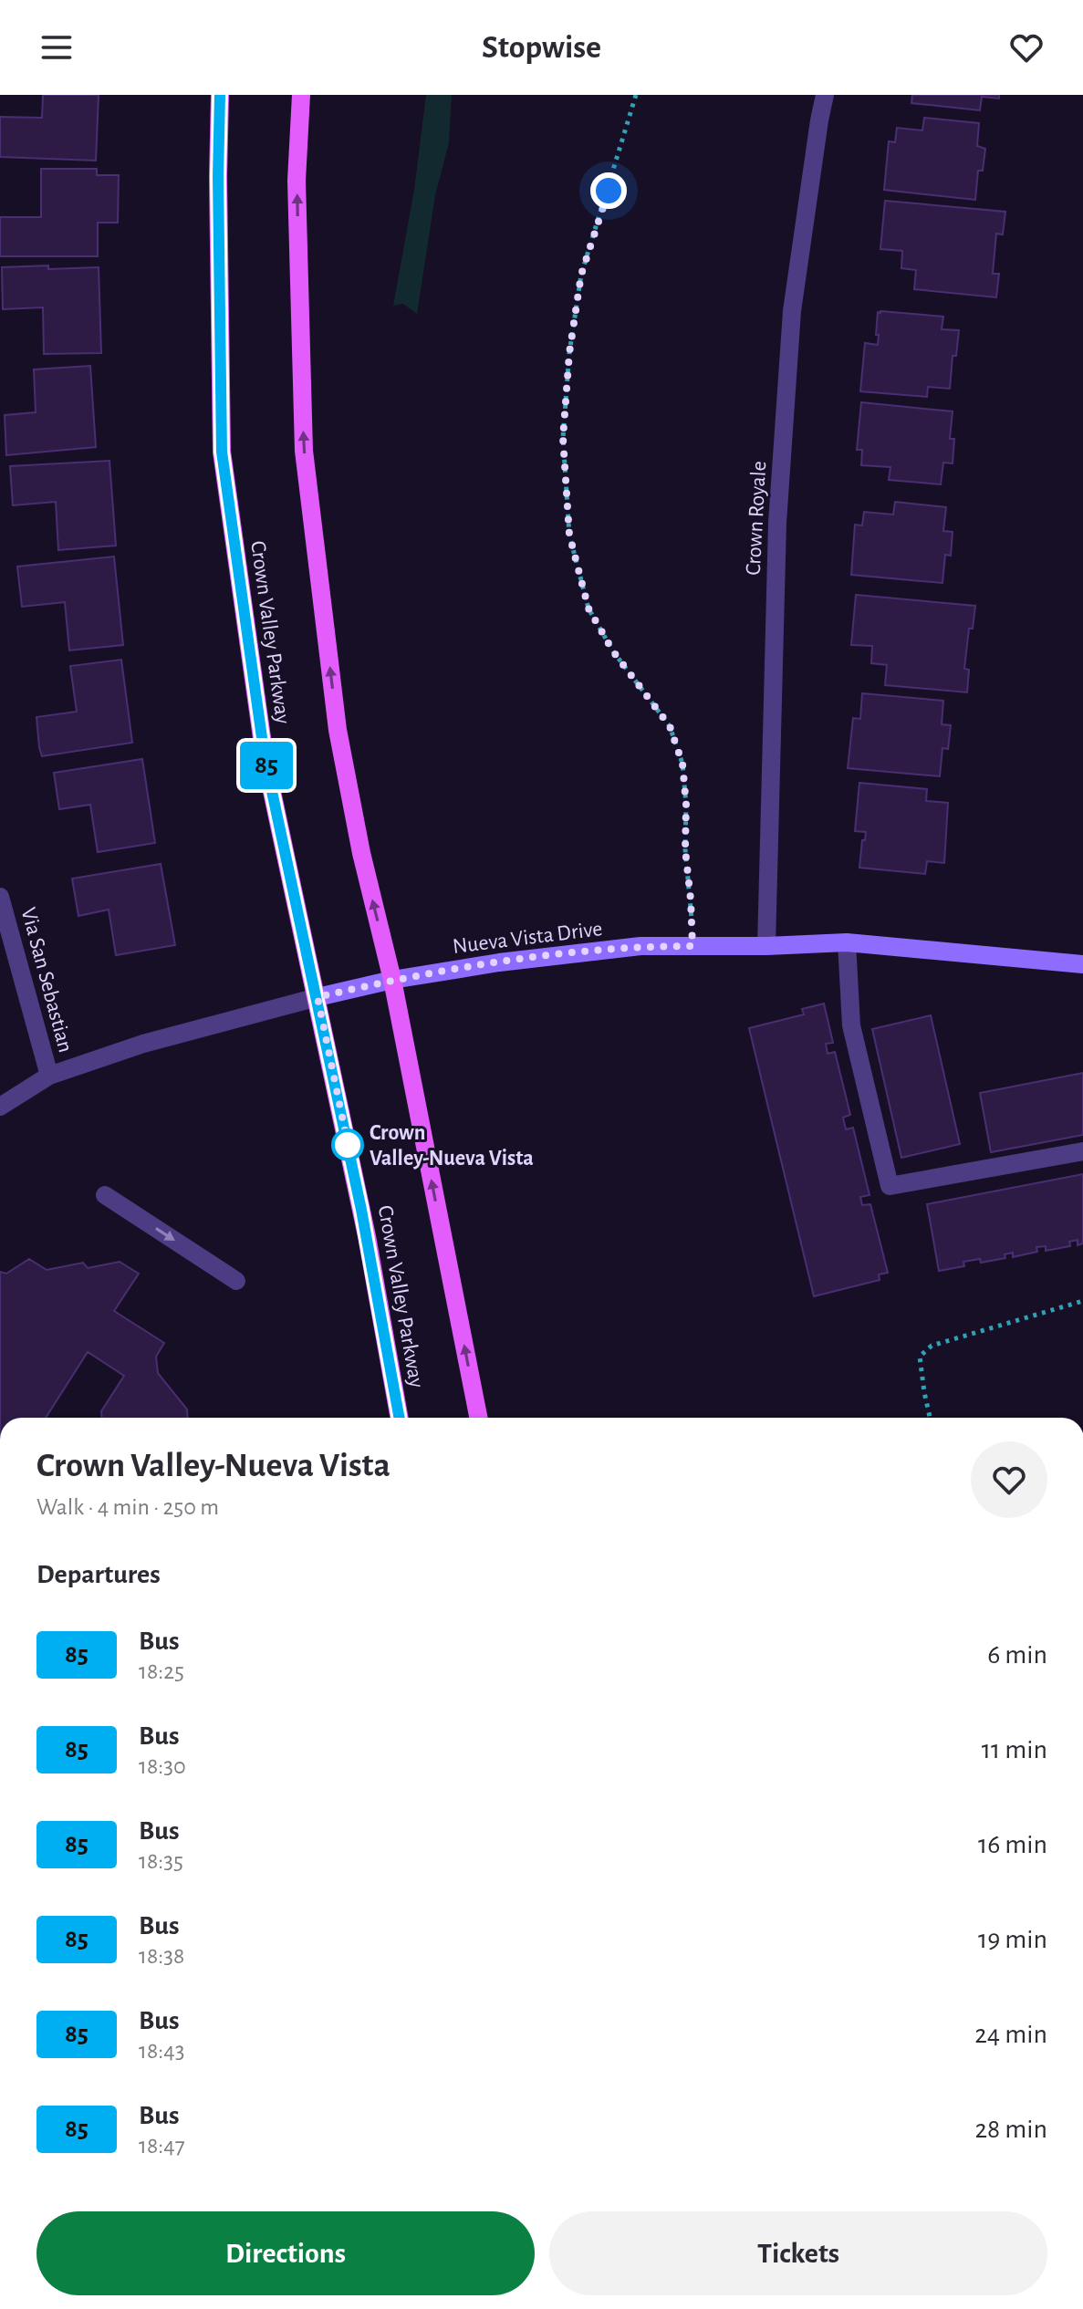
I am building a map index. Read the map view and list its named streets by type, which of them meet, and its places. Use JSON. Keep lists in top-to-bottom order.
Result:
{
  "streets": {
    "main road": ["Crown Valley Parkway"],
    "street": ["Crown Royale", "Nueva Vista Drive", "Via San Sebastian"]
  },
  "crossings": [
    ["Crown Royale", "Nueva Vista Drive"],
    ["Crown Valley Parkway", "Nueva Vista Drive"],
    ["Nueva Vista Drive", "Via San Sebastian"]
  ],
  "places": ["Crown Valley-Nueva Vista"],
  "lines": ["bus line 85"],
  "page": {
    "header": "Stopwise",
    "on_map": "85",
    "heading": [
      ["Crown Valley-Nueva Vista", "Walk · 4 min · 250 m"],
      "Departures"
    ],
    "list": [
      {
        "mark": "85",
        "name": "Bus",
        "note": "18:25",
        "value": "6 min"
      },
      {
        "mark": "85",
        "name": "Bus",
        "note": "18:30",
        "value": "11 min"
      },
      {
        "mark": "85",
        "name": "Bus",
        "note": "18:35",
        "value": "16 min"
      },
      {
        "mark": "85",
        "name": "Bus",
        "note": "18:38",
        "value": "19 min"
      },
      {
        "mark": "85",
        "name": "Bus",
        "note": "18:43",
        "value": "24 min"
      },
      {
        "mark": "85",
        "name": "Bus",
        "note": "18:47",
        "value": "28 min"
      }
    ],
    "buttons": ["Directions", "Tickets"]
  }
}
